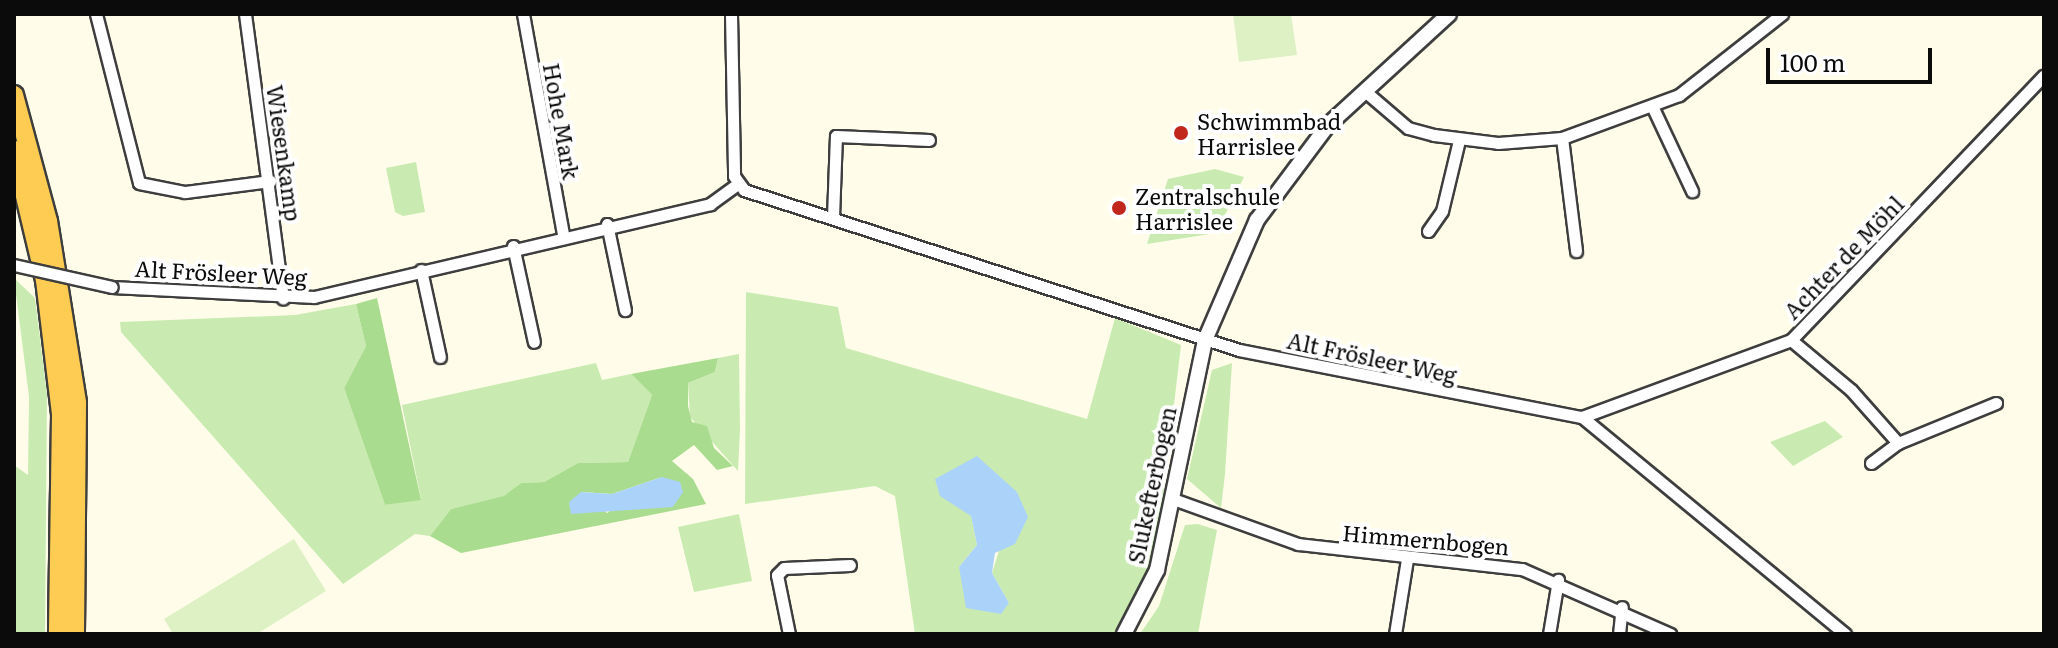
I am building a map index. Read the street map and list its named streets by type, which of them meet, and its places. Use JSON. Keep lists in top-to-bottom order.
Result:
{
  "streets": {
    "street": [
      "Hohe Mark",
      "Wiesenkamp",
      "Achter de Möhl",
      "Alt Frösleer Weg",
      "Slukefterbogen",
      "Himmernbogen"
    ]
  },
  "crossings": [
    ["Hohe Mark", "Alt Frösleer Weg"],
    ["Wiesenkamp", "Alt Frösleer Weg"],
    ["Achter de Möhl", "Alt Frösleer Weg"],
    ["Alt Frösleer Weg", "Slukefterbogen"],
    ["Slukefterbogen", "Himmernbogen"]
  ],
  "places": ["Schwimmbad Harrislee", "Zentralschule Harrislee"],
  "scale_bar": "100 m"
}
